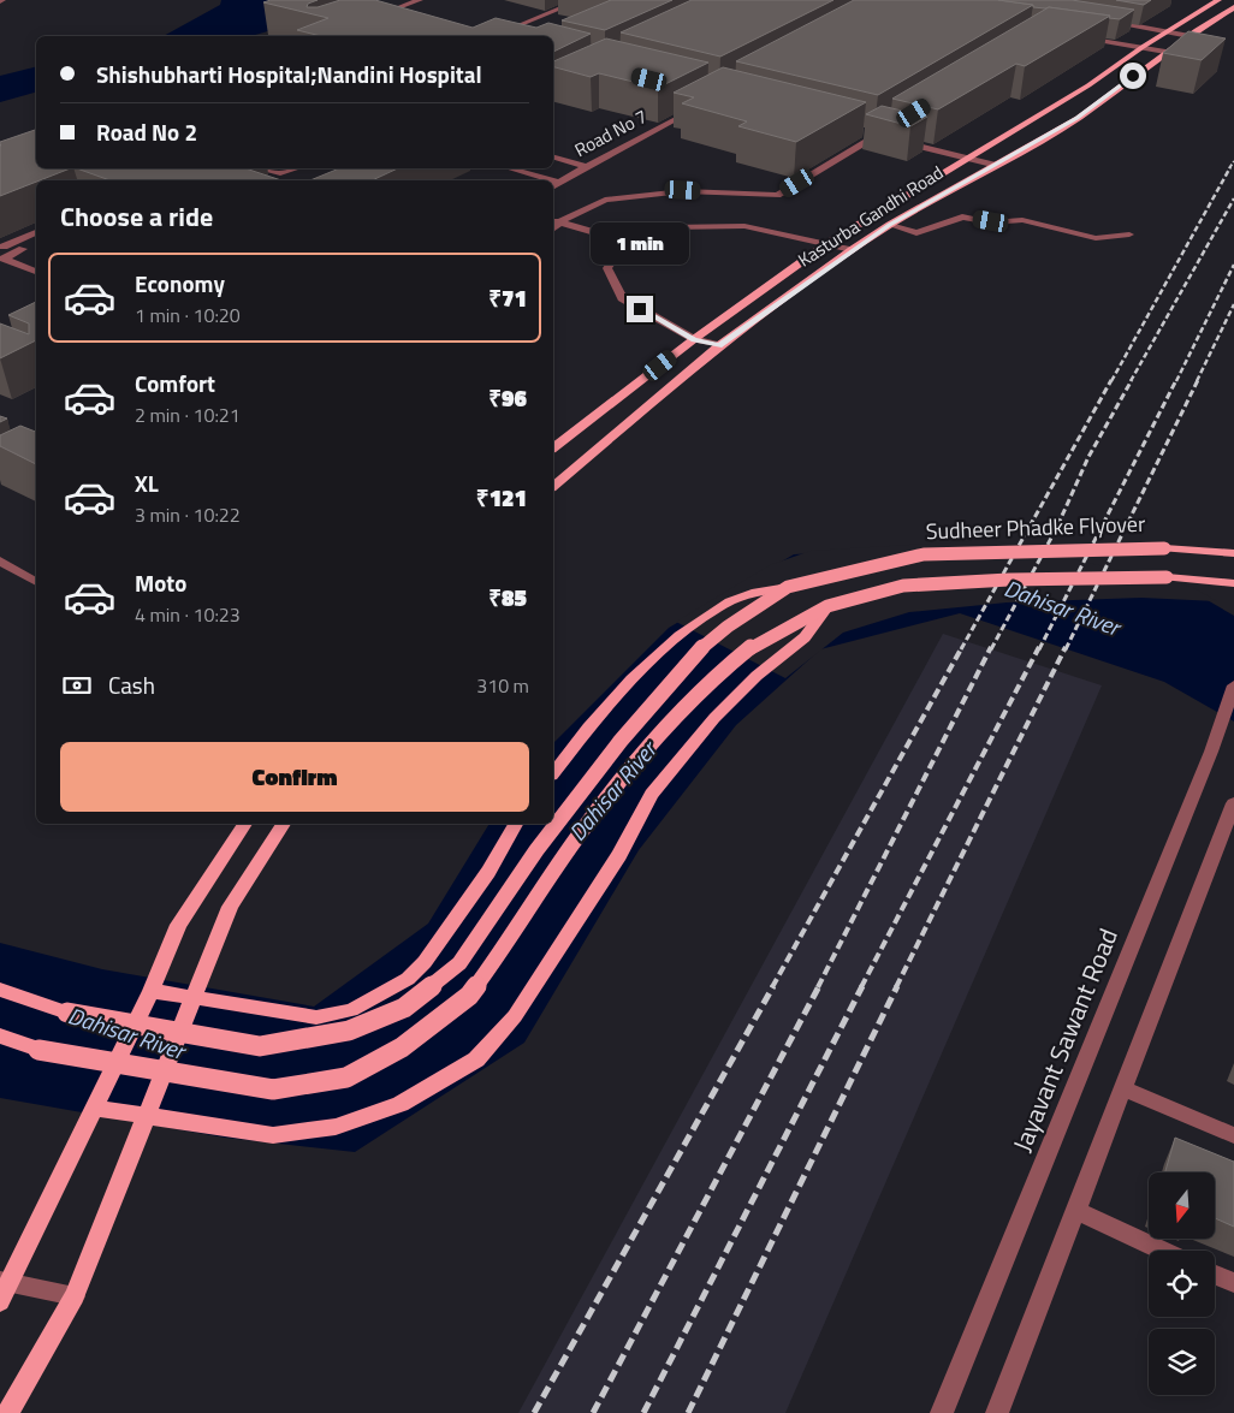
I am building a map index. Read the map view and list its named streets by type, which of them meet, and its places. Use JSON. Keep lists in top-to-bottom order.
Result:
{
  "streets": {
    "main road": ["Kasturba Gandhi Road", "Sudheer Phadke Flyover"],
    "street": ["Road No 7", "Jayavant Sawant Road"]
  },
  "water": ["Dahisar River"],
  "north": "bottom",
  "page": {
    "banner": ["Shishubharti Hospital;Nandini Hospital", "Road No 2"],
    "heading": "Choose a ride",
    "bubble": "1 min",
    "list": [
      {
        "name": "Economy",
        "note": "1 min · 10:20",
        "value": "₹71"
      },
      {
        "name": "Comfort",
        "note": "2 min · 10:21",
        "value": "₹96"
      },
      {
        "name": "XL",
        "note": "3 min · 10:22",
        "value": "₹121"
      },
      {
        "name": "Moto",
        "note": "4 min · 10:23",
        "value": "₹85"
      }
    ],
    "pay": ["Cash", "310 m"],
    "buttons": "Confirm"
  }
}
